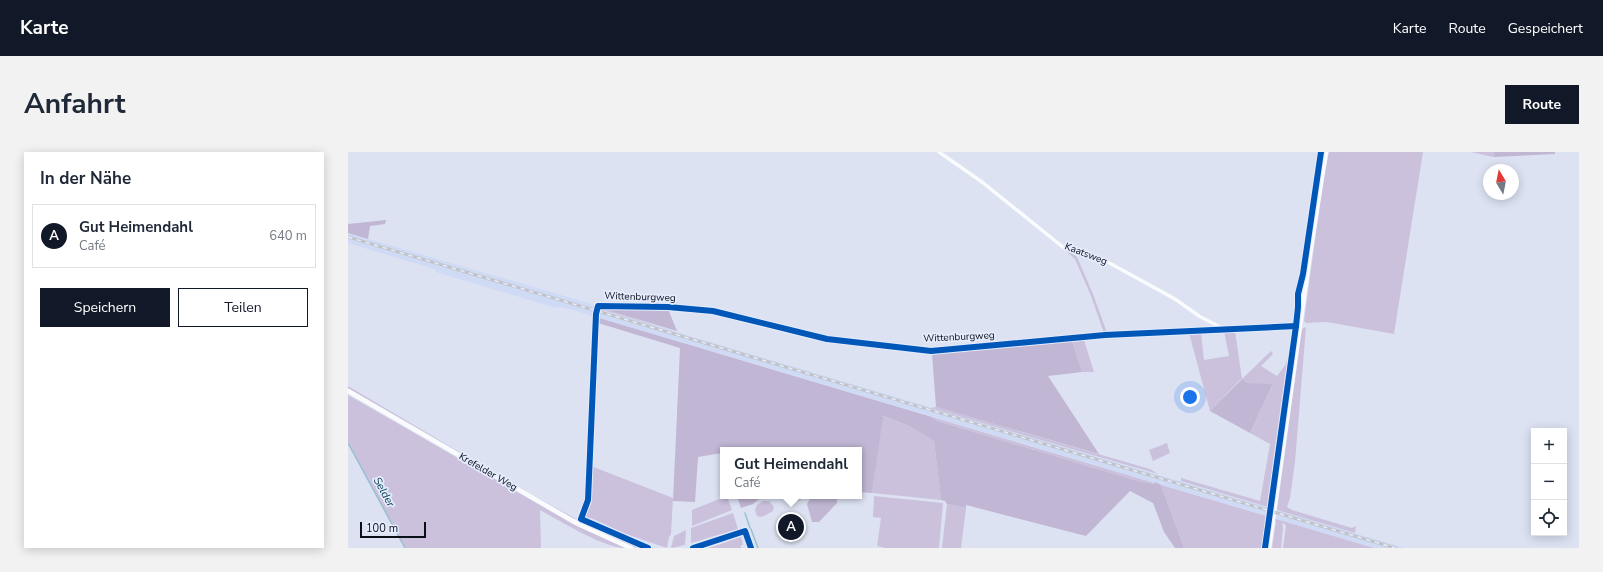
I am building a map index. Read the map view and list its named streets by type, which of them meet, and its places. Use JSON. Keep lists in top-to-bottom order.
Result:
{
  "streets": {
    "street": ["Kaatsweg", "Wittenburgweg", "Krefelder Weg"]
  },
  "crossings": [
    ["Kaatsweg", "Wittenburgweg"]
  ],
  "water": ["Selder"],
  "scale_bar": "100 m",
  "north": "top",
  "page": {
    "header": "Karte",
    "nav": ["Karte", "Route", "Gespeichert"],
    "title": "Anfahrt",
    "buttons": [
      "Route",
      ["Speichern", "Teilen"]
    ],
    "heading": "In der Nähe",
    "list": [
      {
        "mark": "A",
        "name": "Gut Heimendahl",
        "note": "Café",
        "value": "640 m"
      }
    ],
    "map_buttons": ["+", "−"],
    "popup": ["Gut Heimendahl", "Café"],
    "pins": "A",
    "scale": "100 m"
  }
}
